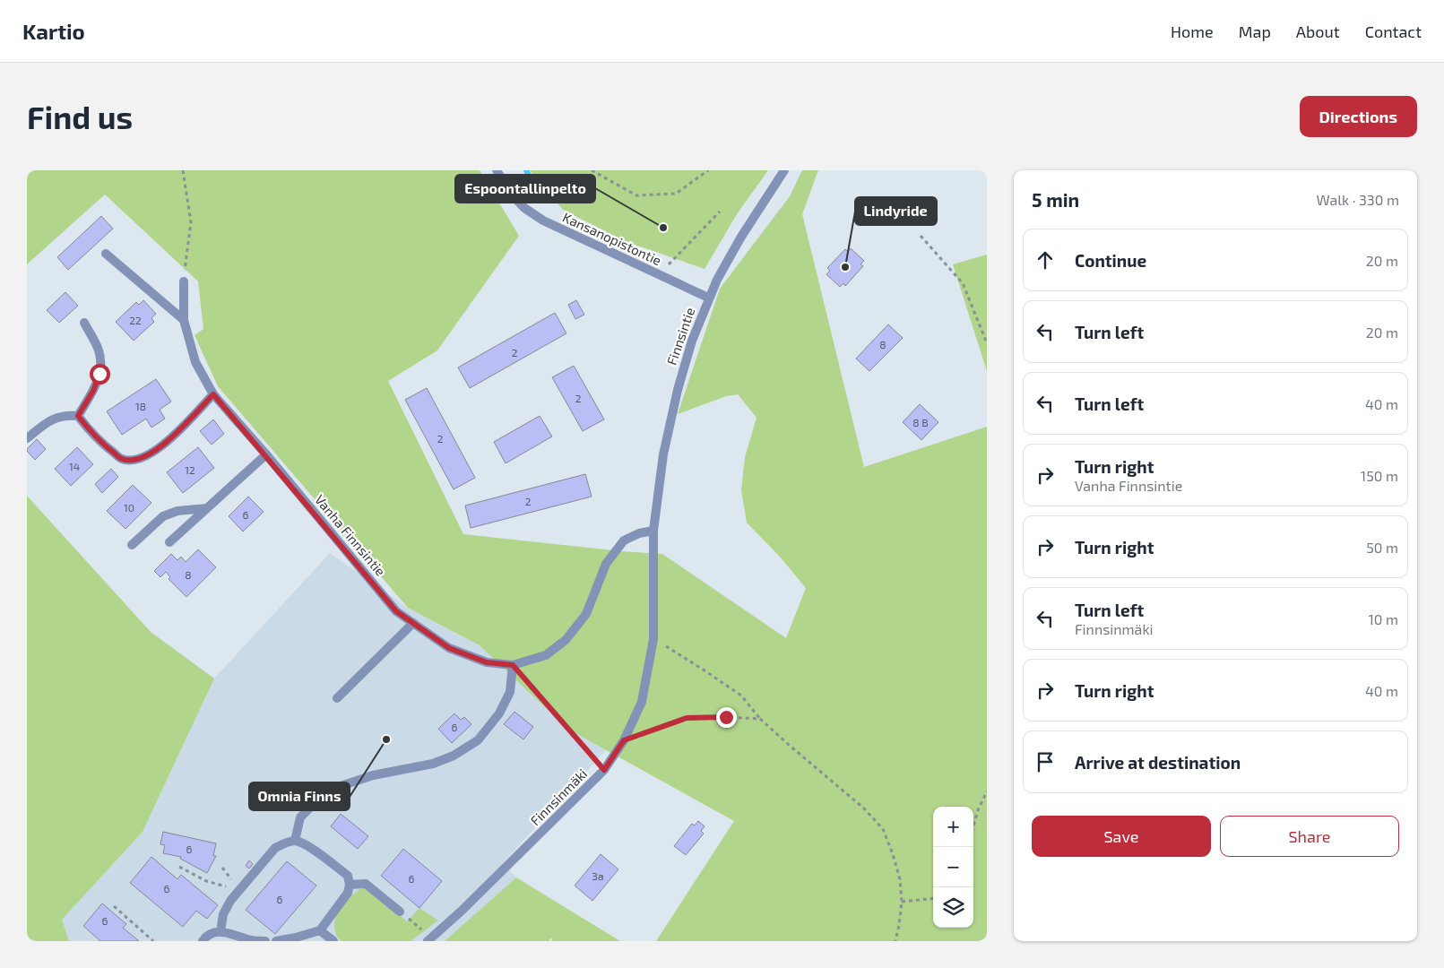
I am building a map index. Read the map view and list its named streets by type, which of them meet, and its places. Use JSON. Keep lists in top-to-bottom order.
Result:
{
  "streets": {
    "street": [
      "Kansanopistontie",
      "Finnsintie",
      "Vanha Finnsintie",
      "Finnsinmäki"
    ]
  },
  "crossings": [
    ["Kansanopistontie", "Finnsintie"],
    ["Finnsintie", "Vanha Finnsintie"],
    ["Finnsintie", "Finnsinmäki"],
    ["Vanha Finnsintie", "Finnsinmäki"]
  ],
  "places": ["Espoontallinpelto", "Lindyride", "Omnia Finns"],
  "house_numbers": [
    "22",
    "8",
    "2",
    "2",
    "18",
    "8 B",
    "2",
    "14",
    "12",
    "2",
    "10",
    "6",
    "8",
    "6",
    "6",
    "3a",
    "6",
    "6",
    "6",
    "6"
  ],
  "page": {
    "header": "Kartio",
    "nav": [
      "Home",
      "Map",
      "About",
      "Contact"
    ],
    "buttons": [
      "Directions",
      ["Save", "Share"]
    ],
    "title": "Find us",
    "heading": ["5 min", "Walk · 330 m"],
    "list": [
      ["Continue", "20 m"],
      ["Turn left", "20 m"],
      ["Turn left", "40 m"],
      ["Turn right", "Vanha Finnsintie", "150 m"],
      ["Turn right", "50 m"],
      ["Turn left", "Finnsinmäki", "10 m"],
      ["Turn right", "40 m"],
      "Arrive at destination"
    ],
    "map_buttons": ["+", "−"]
  }
}
